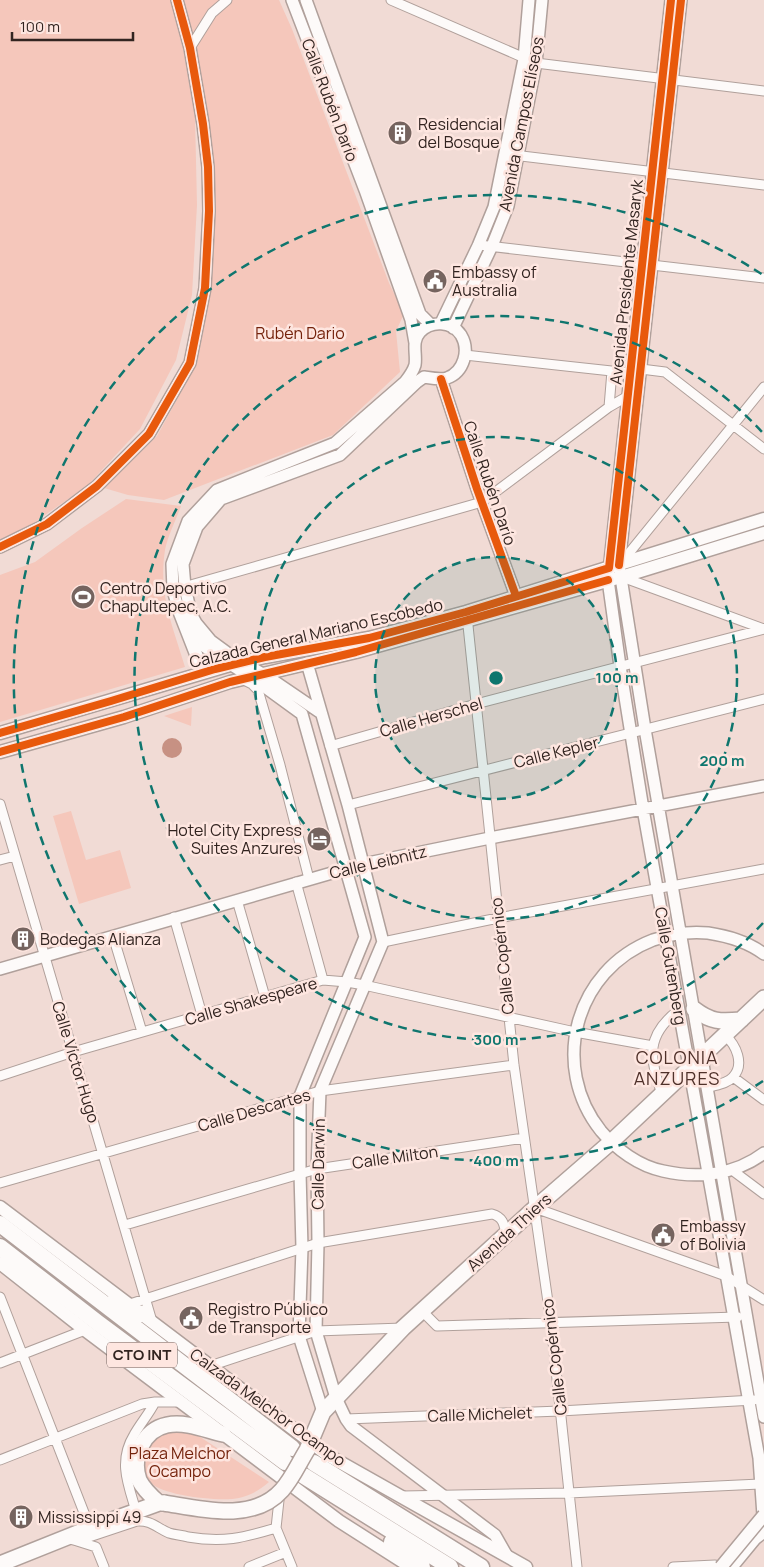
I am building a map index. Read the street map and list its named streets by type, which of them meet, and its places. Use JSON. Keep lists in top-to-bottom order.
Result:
{
  "streets": {
    "highway": ["CTO INT"],
    "main road": ["Calzada General Mariano Escobedo", "Avenida Thiers", "Calzada Melchor Ocampo"],
    "street": [
      "Calle Rubén Darío",
      "Avenida Campos Elíseos",
      "Avenida Presidente Masaryk",
      "Calle Herschel",
      "Calle Kepler",
      "Calle Leibnitz",
      "Calle Copérnico",
      "Calle Gutenberg",
      "Calle Shakespeare",
      "Calle Víctor Hugo",
      "Calle Descartes",
      "Calle Milton",
      "Calle Darwin",
      "Calle Michelet"
    ]
  },
  "crossings": [
    ["Calle Rubén Darío", "Avenida Campos Elíseos"],
    ["Calle Rubén Darío", "Calzada General Mariano Escobedo"],
    ["Avenida Campos Elíseos", "Calzada General Mariano Escobedo"],
    ["Avenida Campos Elíseos", "Calle Darwin"],
    ["Avenida Presidente Masaryk", "Calzada General Mariano Escobedo"],
    ["Avenida Presidente Masaryk", "Calle Gutenberg"],
    ["Calzada General Mariano Escobedo", "Calle Copérnico"],
    ["Calzada General Mariano Escobedo", "Calle Gutenberg"],
    ["Calzada General Mariano Escobedo", "Calle Darwin"],
    ["Calle Herschel", "Calle Copérnico"],
    ["Calle Herschel", "Calle Gutenberg"],
    ["Calle Kepler", "Calle Copérnico"],
    ["Calle Kepler", "Calle Gutenberg"],
    ["Calle Leibnitz", "Calle Copérnico"],
    ["Calle Leibnitz", "Calle Gutenberg"],
    ["Calle Leibnitz", "Calle Víctor Hugo"],
    ["Calle Leibnitz", "Calle Darwin"],
    ["Calle Copérnico", "Calle Shakespeare"],
    ["Calle Copérnico", "Calle Descartes"],
    ["Calle Copérnico", "Calle Milton"],
    ["Calle Copérnico", "Avenida Thiers"],
    ["Calle Copérnico", "Calle Michelet"],
    ["Calle Gutenberg", "Avenida Thiers"],
    ["Calle Gutenberg", "Calle Michelet"],
    ["Calle Shakespeare", "Calle Víctor Hugo"],
    ["Calle Shakespeare", "Calle Darwin"],
    ["Calle Víctor Hugo", "Calle Descartes"],
    ["Calle Víctor Hugo", "Calle Milton"],
    ["Calle Víctor Hugo", "Calzada Melchor Ocampo"],
    ["Calle Descartes", "Calle Darwin"],
    ["Calle Milton", "Calle Darwin"],
    ["Calle Darwin", "Avenida Thiers"],
    ["Calle Darwin", "Calzada Melchor Ocampo"],
    ["Calle Darwin", "Calle Michelet"],
    ["Avenida Thiers", "CTO INT"],
    ["Avenida Thiers", "Calzada Melchor Ocampo"],
    ["CTO INT", "Calzada Melchor Ocampo"]
  ],
  "districts": ["COLONIA ANZURES"],
  "parks": ["Rubén Dario", "Plaza Melchor Ocampo"],
  "places": {
    "building": ["Residencial del Bosque", "Bodegas Alianza", "Mississippi 49"],
    "public building": ["Embassy of Australia", "Embassy of Bolivia", "Registro Público de Transporte"],
    "sports": ["Centro Deportivo Chapultepec, A.C."],
    "hotel": ["Hotel City Express Suites Anzures"]
  },
  "scale_bar": "100 m",
  "rings": [
    "100 m",
    "200 m",
    "300 m",
    "400 m"
  ]
}
